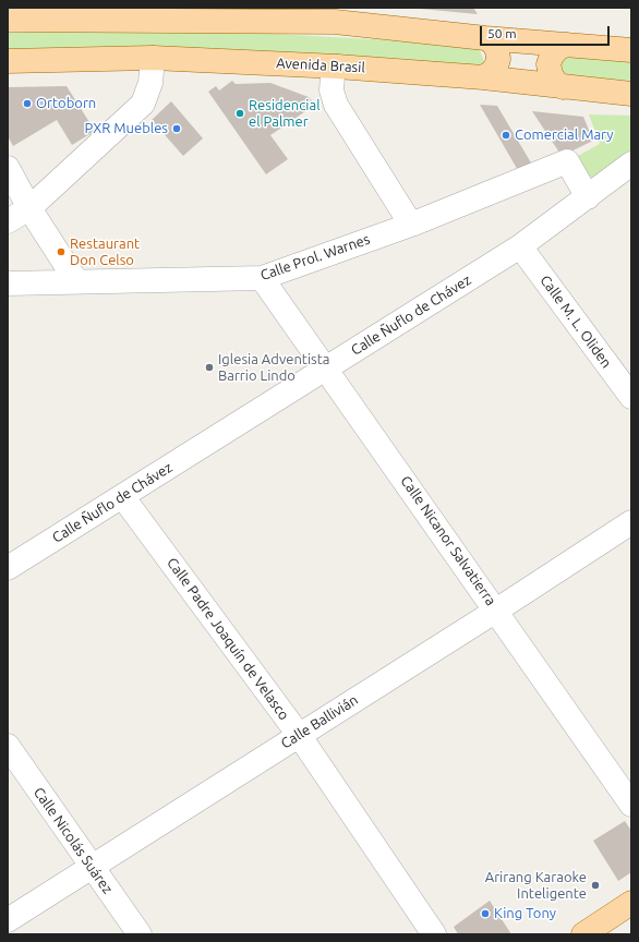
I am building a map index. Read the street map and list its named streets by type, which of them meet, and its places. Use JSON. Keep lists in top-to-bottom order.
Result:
{
  "streets": {
    "main road": ["Avenida Brasil"],
    "street": [
      "Calle Prol. Warnes",
      "Calle Ñuflo de Chávez",
      "Calle M. L. Oliden",
      "Calle Nicanor Salvatierra",
      "Calle Padre Joaquín de Velasco",
      "Calle Ballivián",
      "Calle Nicolás Suárez"
    ]
  },
  "crossings": [
    ["Calle Prol. Warnes", "Calle Ñuflo de Chávez"],
    ["Calle Prol. Warnes", "Calle Nicanor Salvatierra"],
    ["Calle Ñuflo de Chávez", "Calle M. L. Oliden"],
    ["Calle Ñuflo de Chávez", "Calle Nicanor Salvatierra"],
    ["Calle Ñuflo de Chávez", "Calle Padre Joaquín de Velasco"],
    ["Calle Nicanor Salvatierra", "Calle Ballivián"],
    ["Calle Padre Joaquín de Velasco", "Calle Ballivián"],
    ["Calle Ballivián", "Calle Nicolás Suárez"]
  ],
  "places": [
    "Ortoborn",
    "Residencial el Palmer",
    "PXR Muebles",
    "Comercial Mary",
    "Restaurant Don Celso",
    "Iglesia Adventista Barrio Lindo",
    "Arirang Karaoke Inteligente",
    "King Tony"
  ],
  "scale_bar": "50 m"
}
